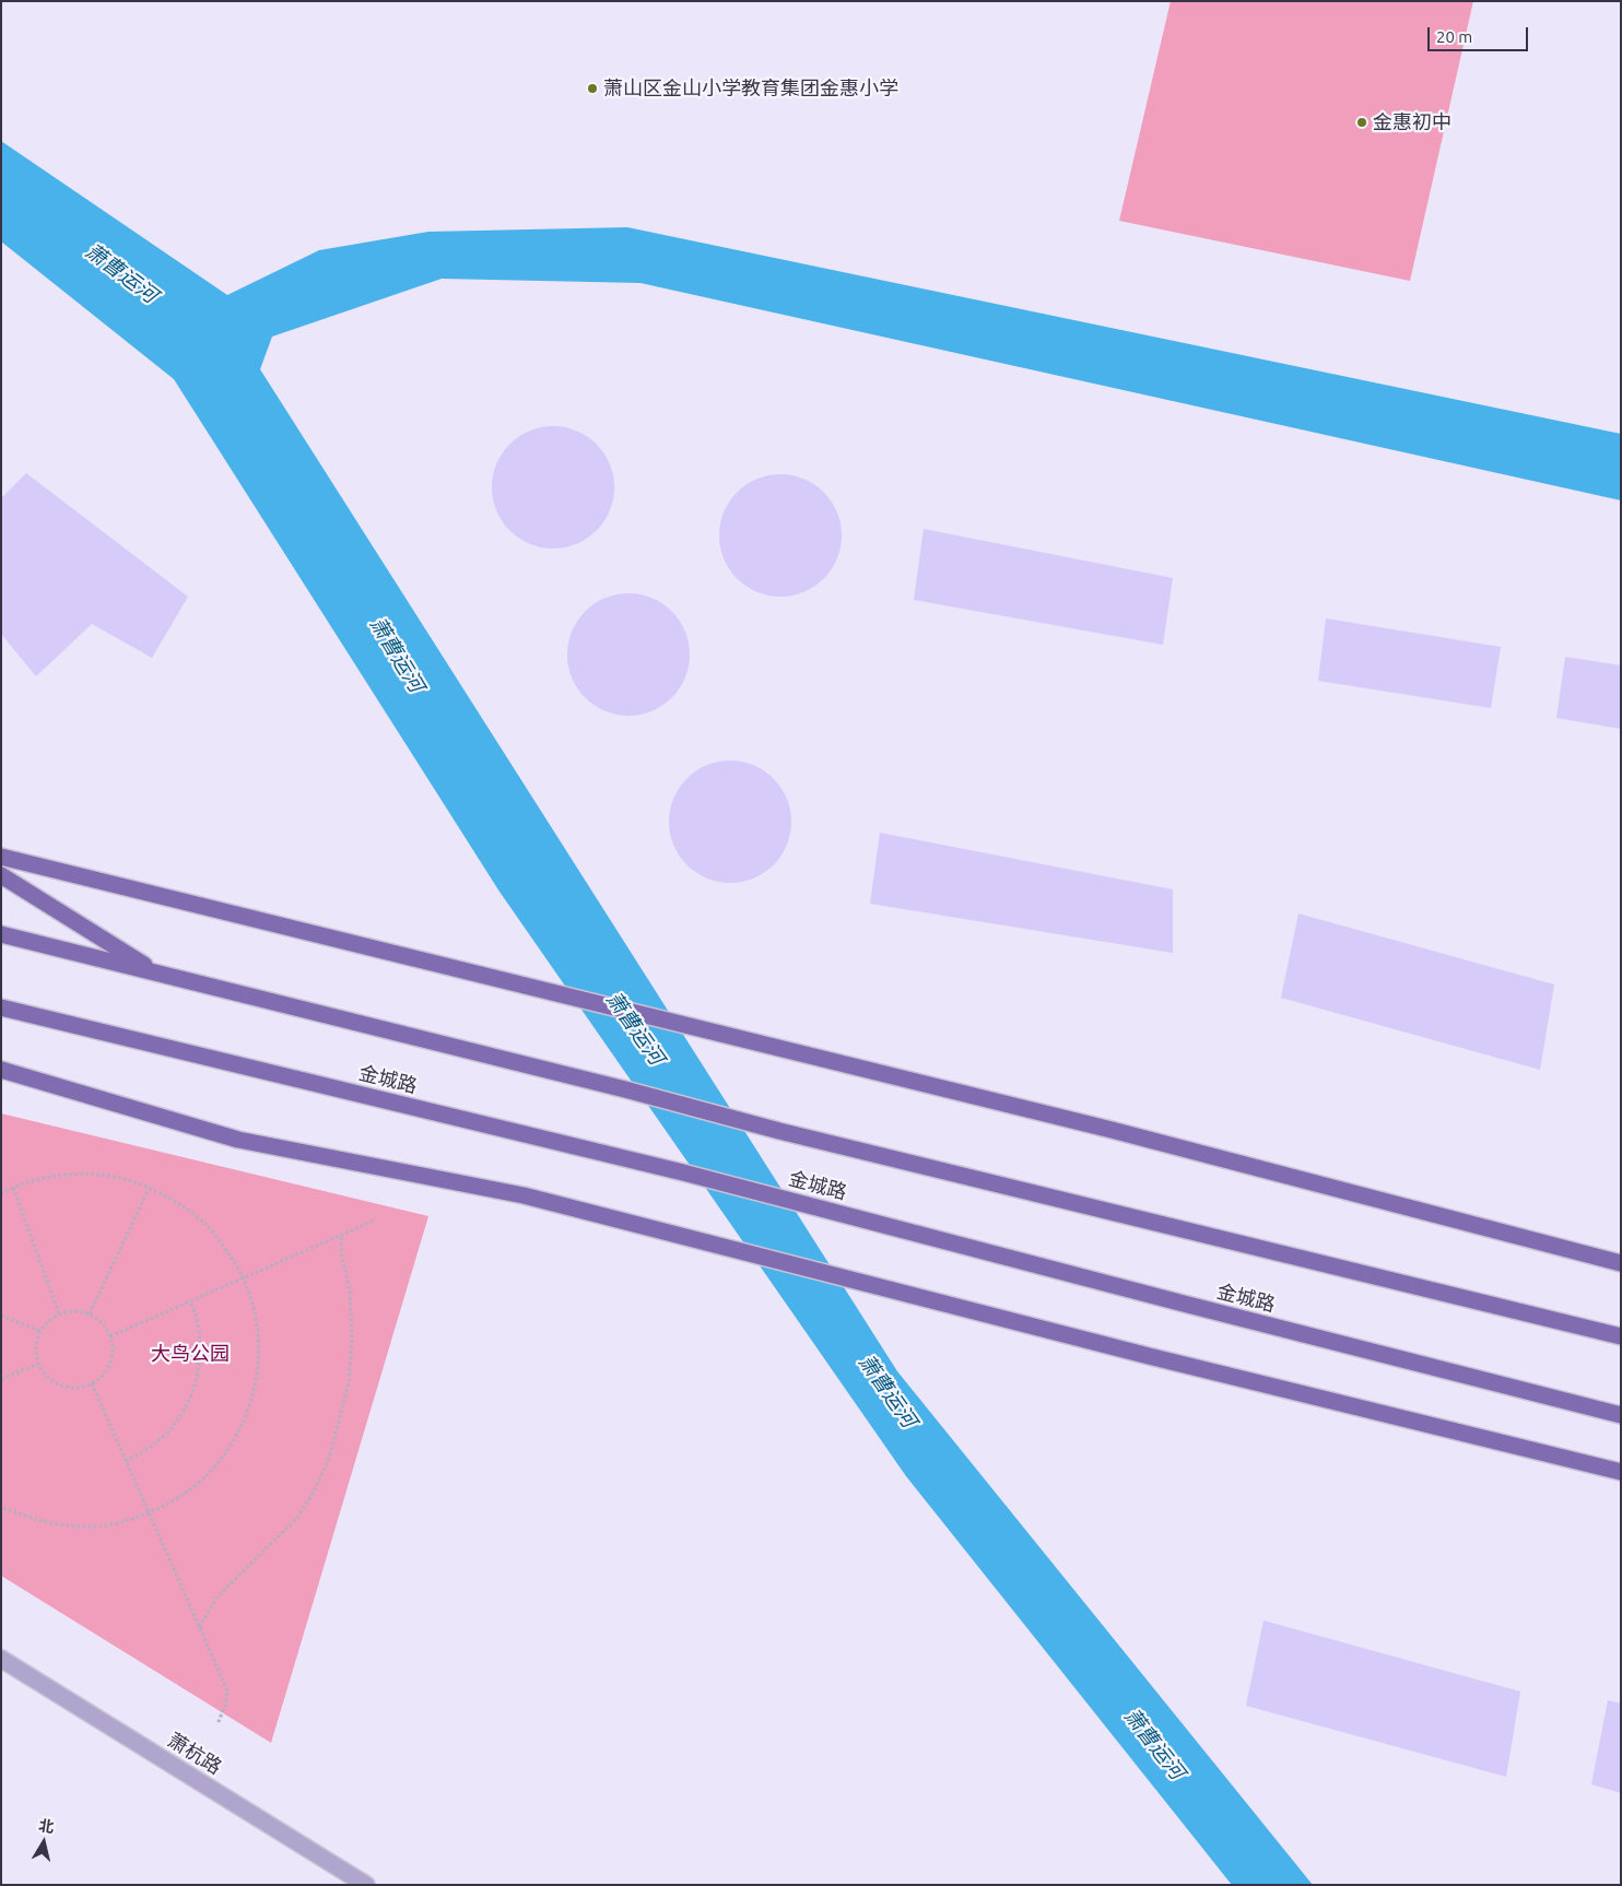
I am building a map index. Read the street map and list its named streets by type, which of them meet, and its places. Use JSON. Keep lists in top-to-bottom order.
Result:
{
  "streets": {
    "main road": ["金城路"],
    "street": ["萧杭路"]
  },
  "water": ["萧曹运河"],
  "parks": ["大鸟公园"],
  "places": ["萧山区金山小学教育集团金惠小学", "金惠初中"],
  "scale_bar": "20 m",
  "north": "top"
}
